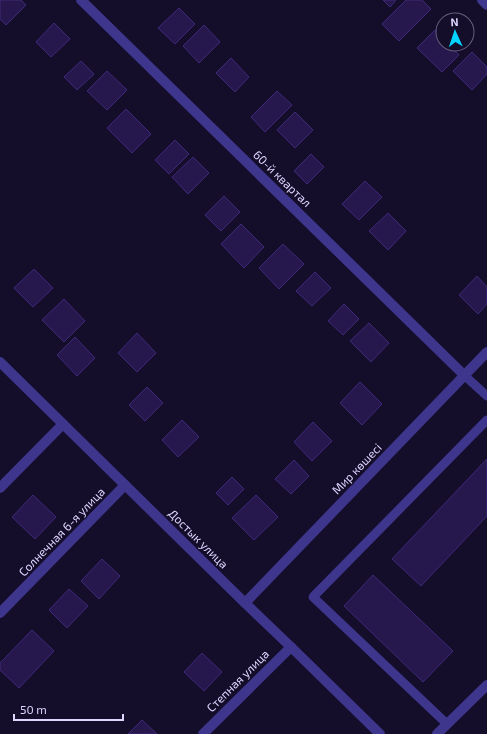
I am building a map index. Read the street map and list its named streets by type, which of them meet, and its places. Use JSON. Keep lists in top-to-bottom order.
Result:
{
  "streets": {
    "street": [
      "60-й квартал",
      "Мир көшесі",
      "Солнечная 6-я улица",
      "Достык улица",
      "Степная улица"
    ]
  },
  "crossings": [
    ["60-й квартал", "Мир көшесі"],
    ["Мир көшесі", "Достык улица"],
    ["Солнечная 6-я улица", "Достык улица"],
    ["Достык улица", "Степная улица"]
  ],
  "scale_bar": "50 m",
  "north": "top"
}
